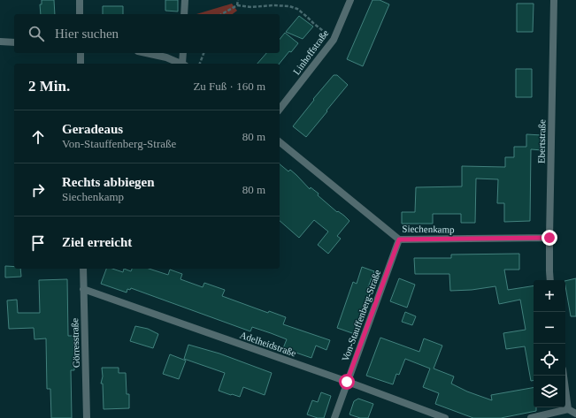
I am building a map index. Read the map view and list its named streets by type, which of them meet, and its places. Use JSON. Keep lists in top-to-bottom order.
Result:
{
  "streets": {
    "street": [
      "Linhoffstraße",
      "Ebertstraße",
      "Siechenkamp",
      "Von-Stauffenberg-Straße",
      "Görresstraße",
      "Adelheidstraße"
    ]
  },
  "crossings": [
    ["Ebertstraße", "Siechenkamp"],
    ["Siechenkamp", "Von-Stauffenberg-Straße"],
    ["Von-Stauffenberg-Straße", "Adelheidstraße"],
    ["Görresstraße", "Adelheidstraße"]
  ],
  "page": {
    "search": "Hier suchen",
    "heading": ["2 Min.", "Zu Fuß · 160 m"],
    "list": [
      ["Geradeaus", "Von-Stauffenberg-Straße", "80 m"],
      ["Rechts abbiegen", "Siechenkamp", "80 m"],
      "Ziel erreicht"
    ],
    "map_buttons": ["+", "−"]
  }
}
